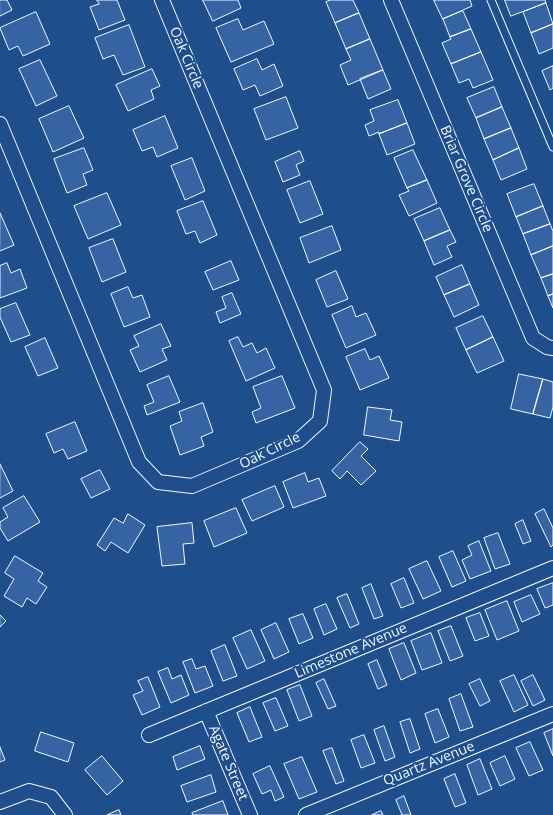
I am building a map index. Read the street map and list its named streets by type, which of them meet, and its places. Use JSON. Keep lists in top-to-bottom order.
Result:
{
  "streets": {
    "street": [
      "Oak Circle",
      "Briar Grove Circle",
      "Limestone Avenue",
      "Agate Street",
      "Quartz Avenue"
    ]
  },
  "crossings": [
    ["Limestone Avenue", "Agate Street"]
  ]
}
